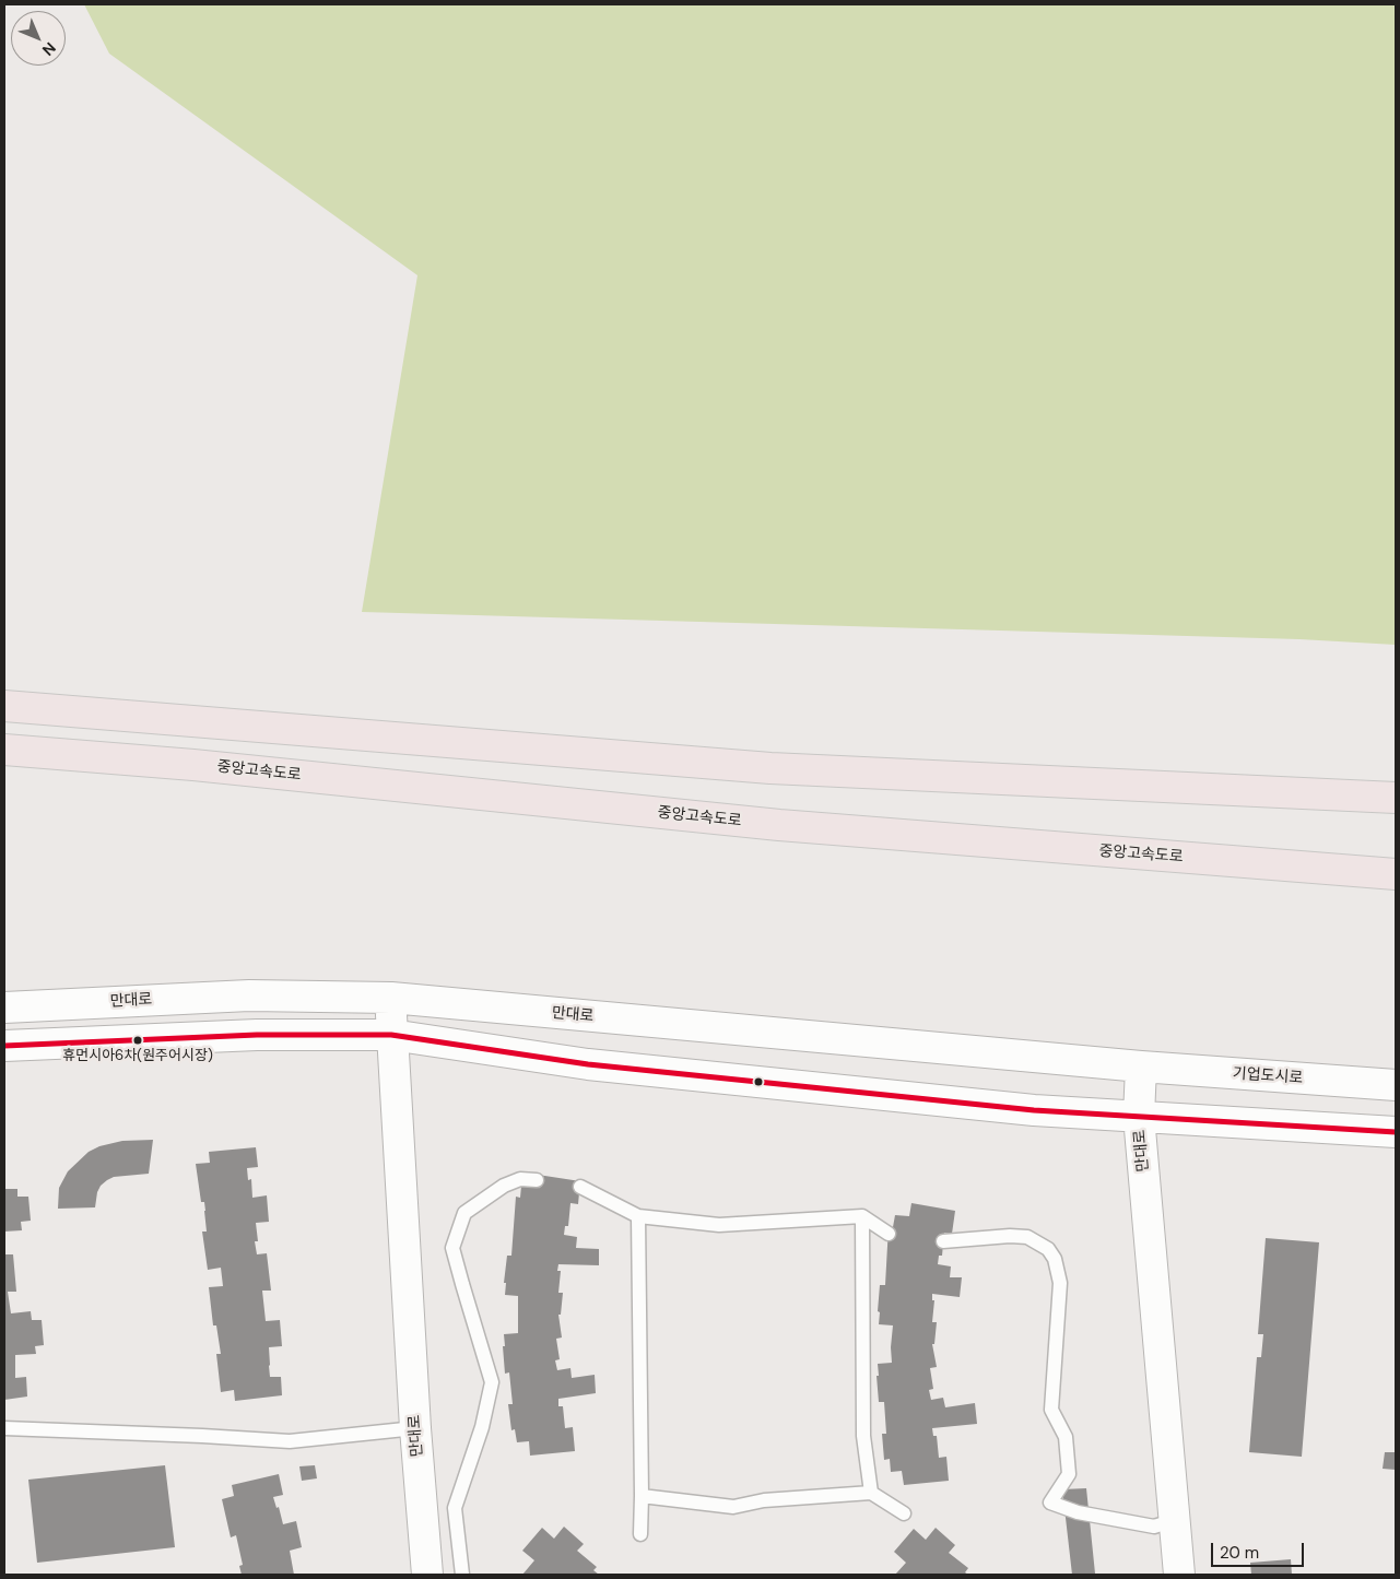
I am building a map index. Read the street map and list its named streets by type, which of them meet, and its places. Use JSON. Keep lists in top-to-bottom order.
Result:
{
  "streets": {
    "highway": ["중앙고속도로"],
    "street": ["만대로", "기업도시로"]
  },
  "crossings": [
    ["만대로", "기업도시로"]
  ],
  "places": ["휴먼시아6차(원주어시장)"],
  "scale_bar": "20 m",
  "north": "bottom right"
}
